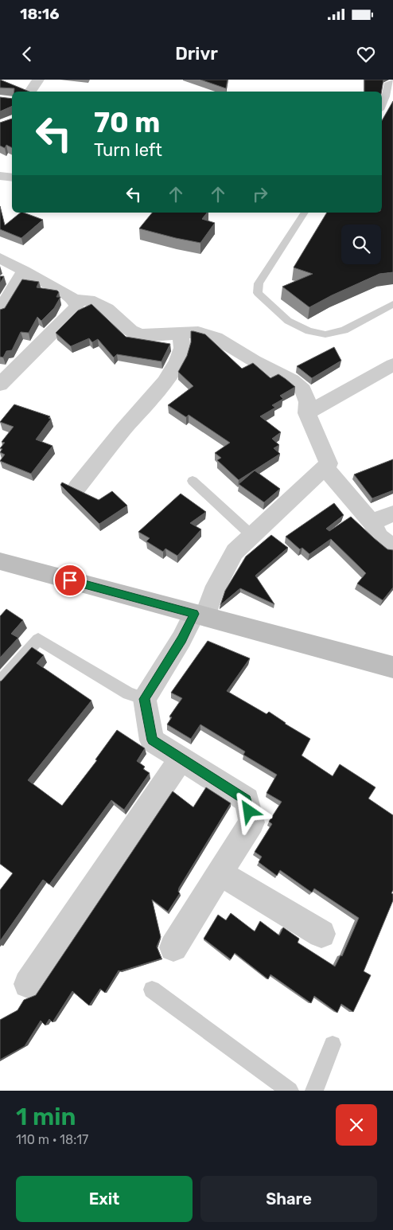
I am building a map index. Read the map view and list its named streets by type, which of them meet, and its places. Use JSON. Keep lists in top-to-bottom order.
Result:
{
  "page": {
    "status": "18:16",
    "header": "Drivr",
    "turn": ["70 m", "Turn left"],
    "heading": ["1 min", "110 m · 18:17"],
    "buttons": ["Exit", "Share"]
  }
}
